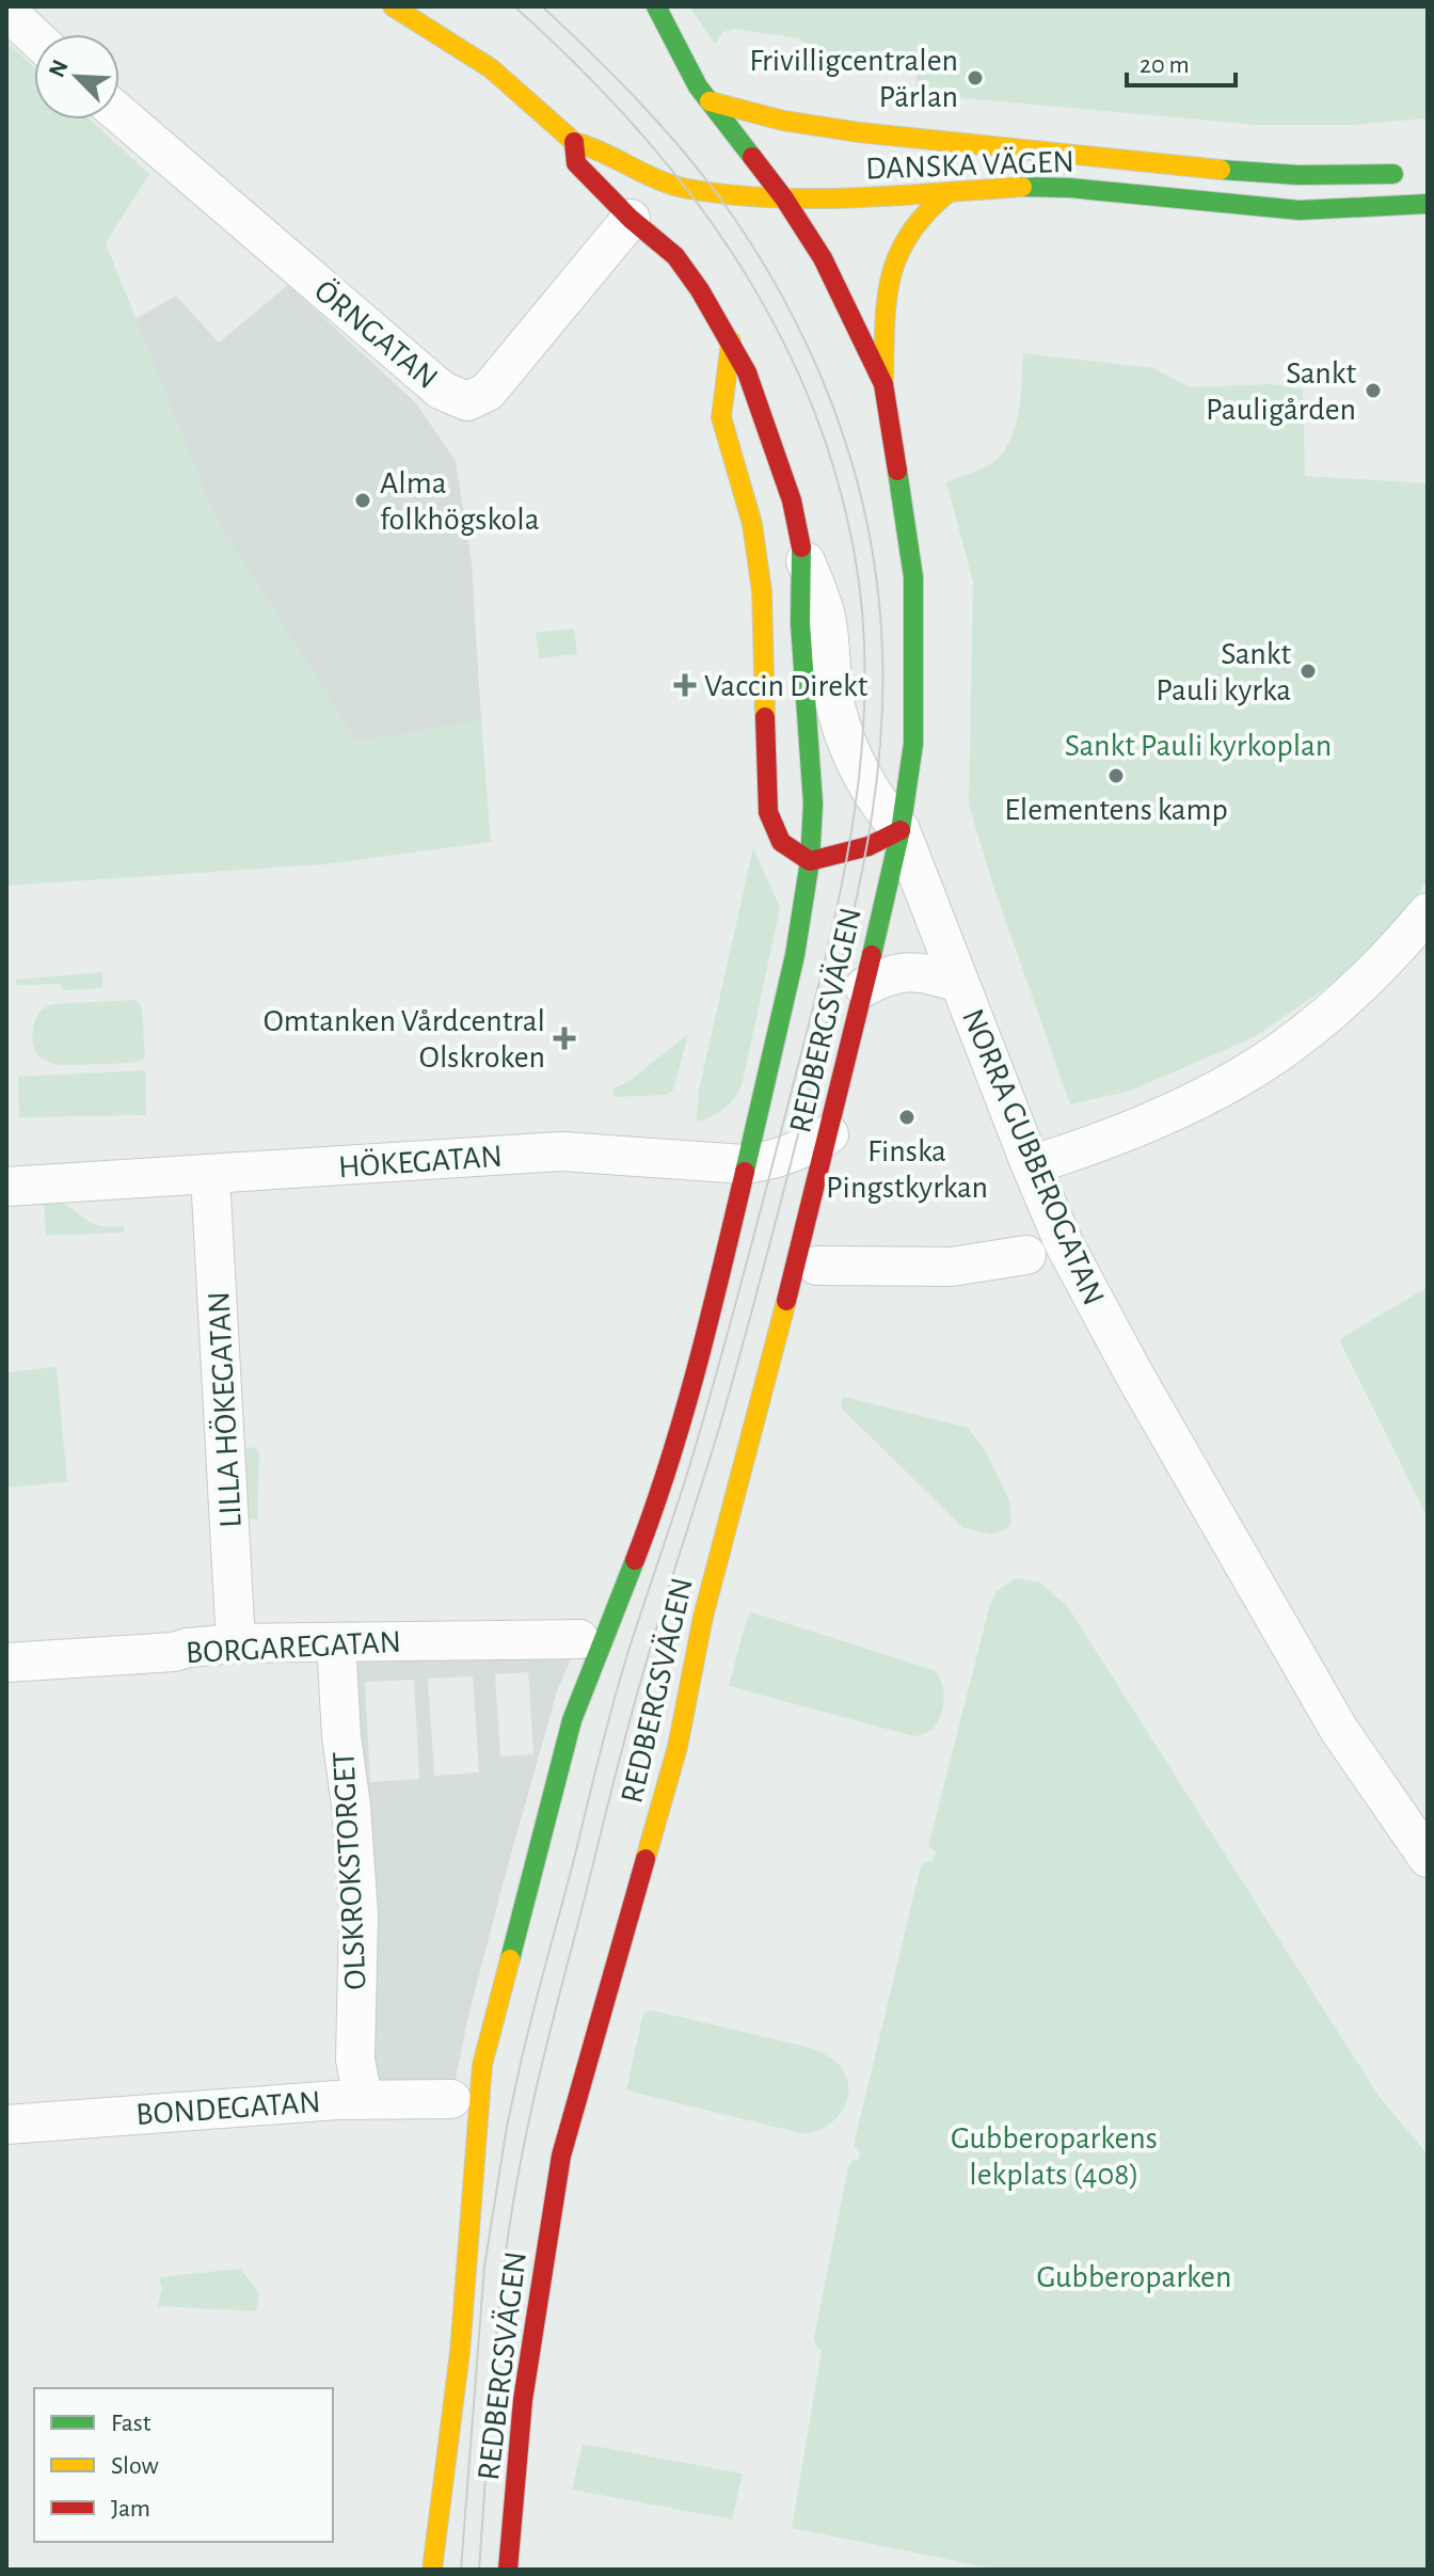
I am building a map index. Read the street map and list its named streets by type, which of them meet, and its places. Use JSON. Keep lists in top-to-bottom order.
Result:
{
  "streets": {
    "street": [
      "DANSKA VÄGEN",
      "ÖRNGATAN",
      "REDBERGSVÄGEN",
      "NORRA GUBBEROGATAN",
      "HÖKEGATAN",
      "LILLA HÖKEGATAN",
      "BORGAREGATAN",
      "OLSKROKSTORGET",
      "BONDEGATAN"
    ]
  },
  "crossings": [
    ["DANSKA VÄGEN", "REDBERGSVÄGEN"],
    ["ÖRNGATAN", "REDBERGSVÄGEN"],
    ["REDBERGSVÄGEN", "NORRA GUBBEROGATAN"],
    ["REDBERGSVÄGEN", "HÖKEGATAN"],
    ["HÖKEGATAN", "LILLA HÖKEGATAN"],
    ["LILLA HÖKEGATAN", "BORGAREGATAN"],
    ["BORGAREGATAN", "OLSKROKSTORGET"],
    ["OLSKROKSTORGET", "BONDEGATAN"]
  ],
  "parks": ["Sankt Pauli kyrkoplan", "Gubberoparkens lekplats (408)", "Gubberoparken"],
  "places": {
    "other": [
      "Frivilligcentralen Pärlan",
      "Sankt Pauligården",
      "Alma folkhögskola",
      "Sankt Pauli kyrka",
      "Elementens kamp",
      "Finska Pingstkyrkan"
    ],
    "health": ["Vaccin Direkt", "Omtanken Vårdcentral Olskroken"]
  },
  "legend": ["Fast", "Slow", "Jam"],
  "scale_bar": "20 m",
  "north": "top left"
}
